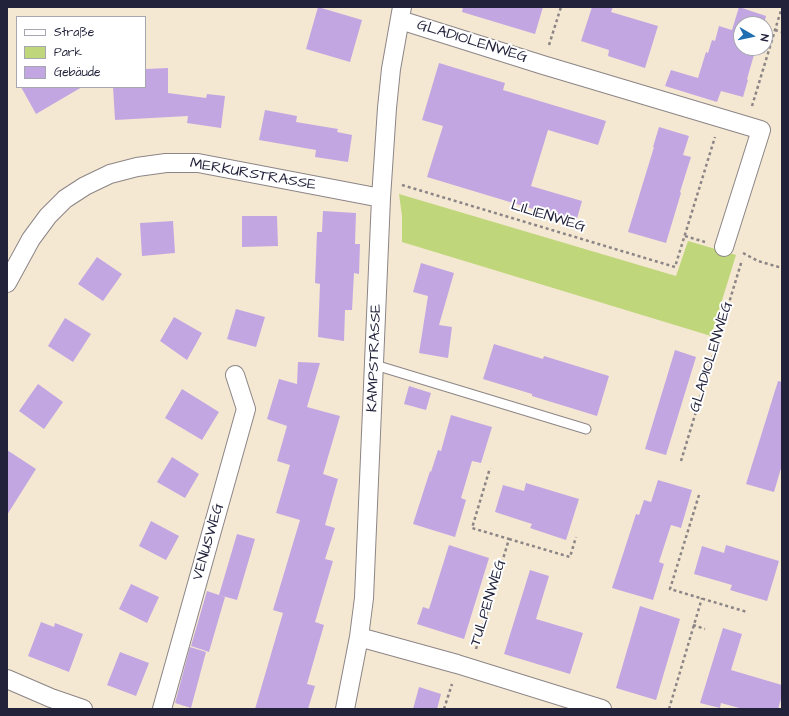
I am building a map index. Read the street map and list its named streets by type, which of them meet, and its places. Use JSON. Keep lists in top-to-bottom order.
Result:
{
  "streets": {
    "street": [
      "GLADIOLENWEG",
      "MERKURSTRASSE",
      "KAMPSTRASSE",
      "VENUSWEG"
    ],
    "path": ["LILIENWEG", "TULPENWEG"]
  },
  "crossings": [
    ["GLADIOLENWEG", "LILIENWEG"],
    ["GLADIOLENWEG", "KAMPSTRASSE"],
    ["MERKURSTRASSE", "KAMPSTRASSE"],
    ["LILIENWEG", "KAMPSTRASSE"]
  ],
  "legend": ["Straße", "Park", "Gebäude"],
  "north": "right"
}
